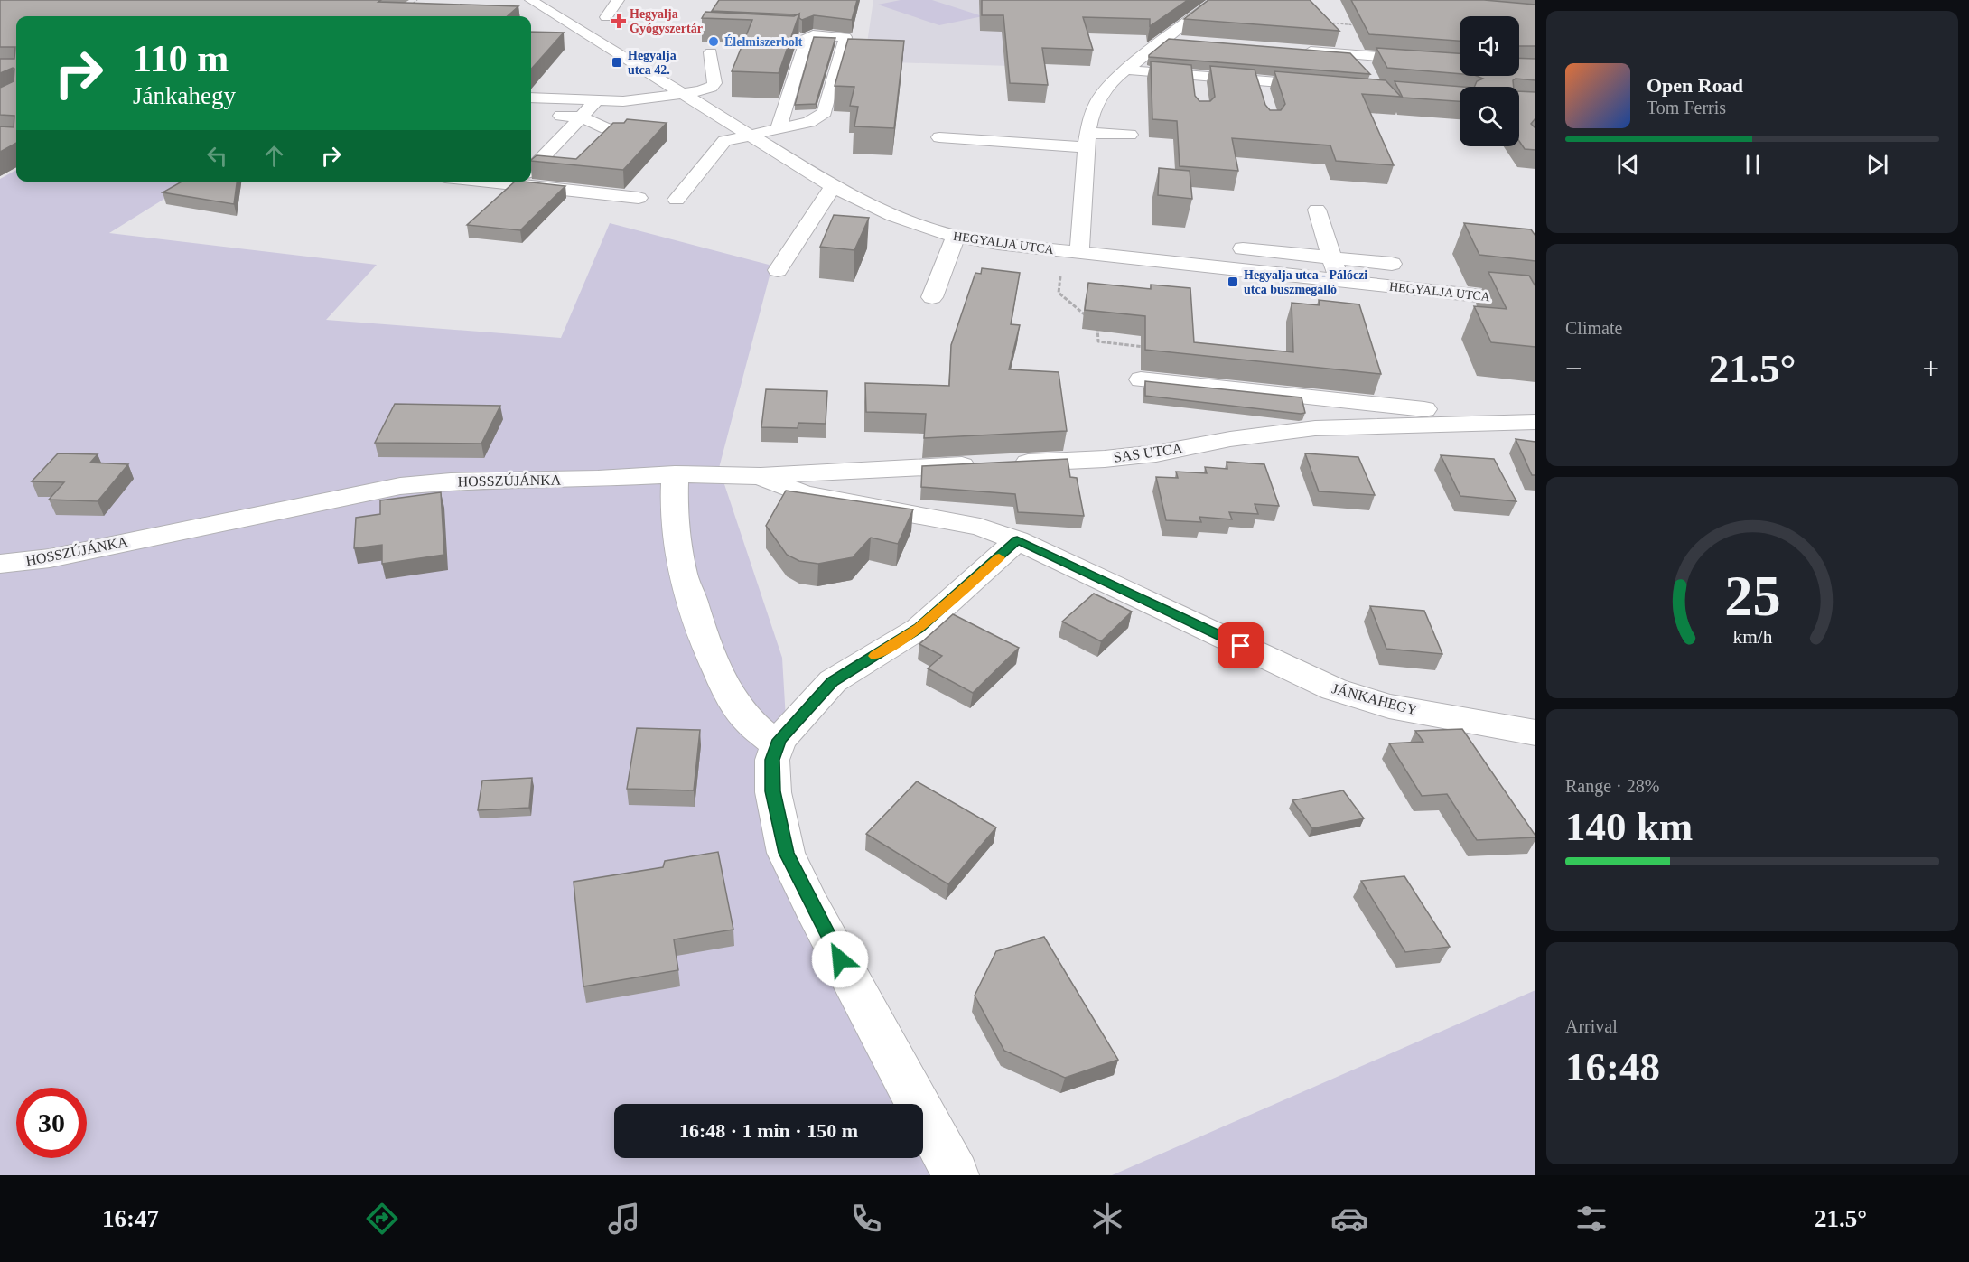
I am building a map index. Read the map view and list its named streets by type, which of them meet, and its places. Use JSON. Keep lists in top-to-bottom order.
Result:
{
  "streets": {
    "street": [
      "HEGYALJA UTCA",
      "SAS UTCA",
      "HOSSZÚJÁNKA",
      "JÁNKAHEGY"
    ]
  },
  "crossings": [
    ["SAS UTCA", "HOSSZÚJÁNKA"],
    ["HOSSZÚJÁNKA", "JÁNKAHEGY"]
  ],
  "places": {
    "health": ["Hegyalja Gyógyszertár"],
    "other": ["Élelmiszerbolt"],
    "transit": ["Hegyalja utca 42.", "Hegyalja utca - Pálóczi utca buszmegálló"]
  },
  "page": {
    "turn": ["110 m", "Jánkahegy"],
    "song": ["Open Road", "Tom Ferris"],
    "tile": [
      "Climate",
      ["Range · 28%", "140 km"],
      ["Arrival", "16:48"]
    ],
    "heat": ["−", "21.5°", "+"],
    "limit": "30",
    "trip": "16:48 · 1 min · 150 m",
    "tabs": ["16:47", "21.5°"],
    "gauge": ["25", "km/h"]
  }
}
